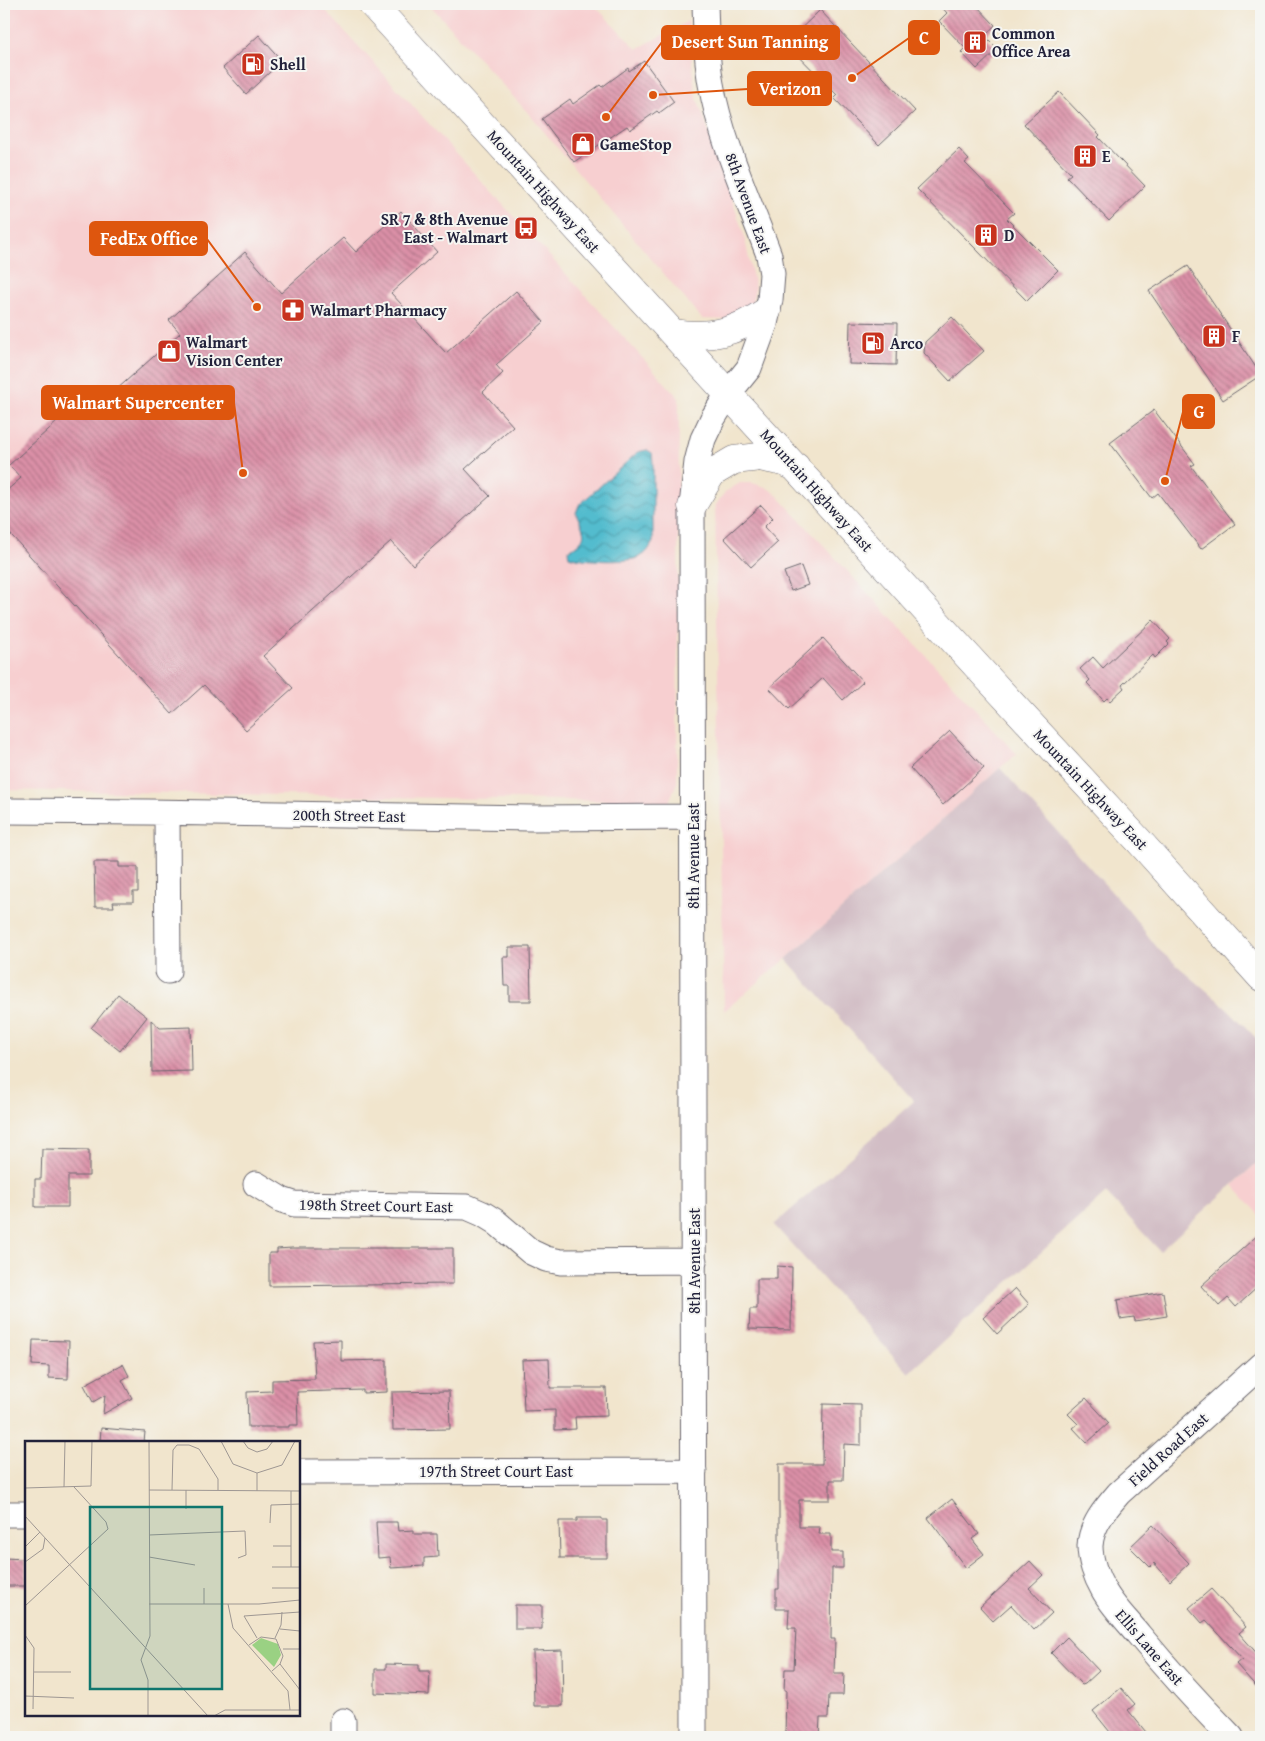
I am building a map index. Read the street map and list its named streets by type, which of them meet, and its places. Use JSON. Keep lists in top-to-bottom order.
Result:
{
  "streets": {
    "main road": ["Mountain Highway East"],
    "street": [
      "8th Avenue East",
      "200th Street East",
      "198th Street Court East",
      "Field Road East",
      "197th Street Court East",
      "Ellis Lane East"
    ]
  },
  "crossings": [
    ["Mountain Highway East", "8th Avenue East"],
    ["8th Avenue East", "200th Street East"],
    ["8th Avenue East", "198th Street Court East"],
    ["8th Avenue East", "197th Street Court East"],
    ["Field Road East", "Ellis Lane East"]
  ],
  "places": {
    "building": [
      "Common Office Area",
      "E",
      "D",
      "F"
    ],
    "fuel station": ["Shell", "Arco"],
    "other": [
      "C",
      "Verizon",
      "Desert Sun Tanning",
      "FedEx Office",
      "Walmart Supercenter",
      "G"
    ],
    "shop": ["GameStop", "Walmart Vision Center"],
    "bus stop": ["SR 7 & 8th Avenue East - Walmart"],
    "pharmacy": ["Walmart Pharmacy"]
  }
}
